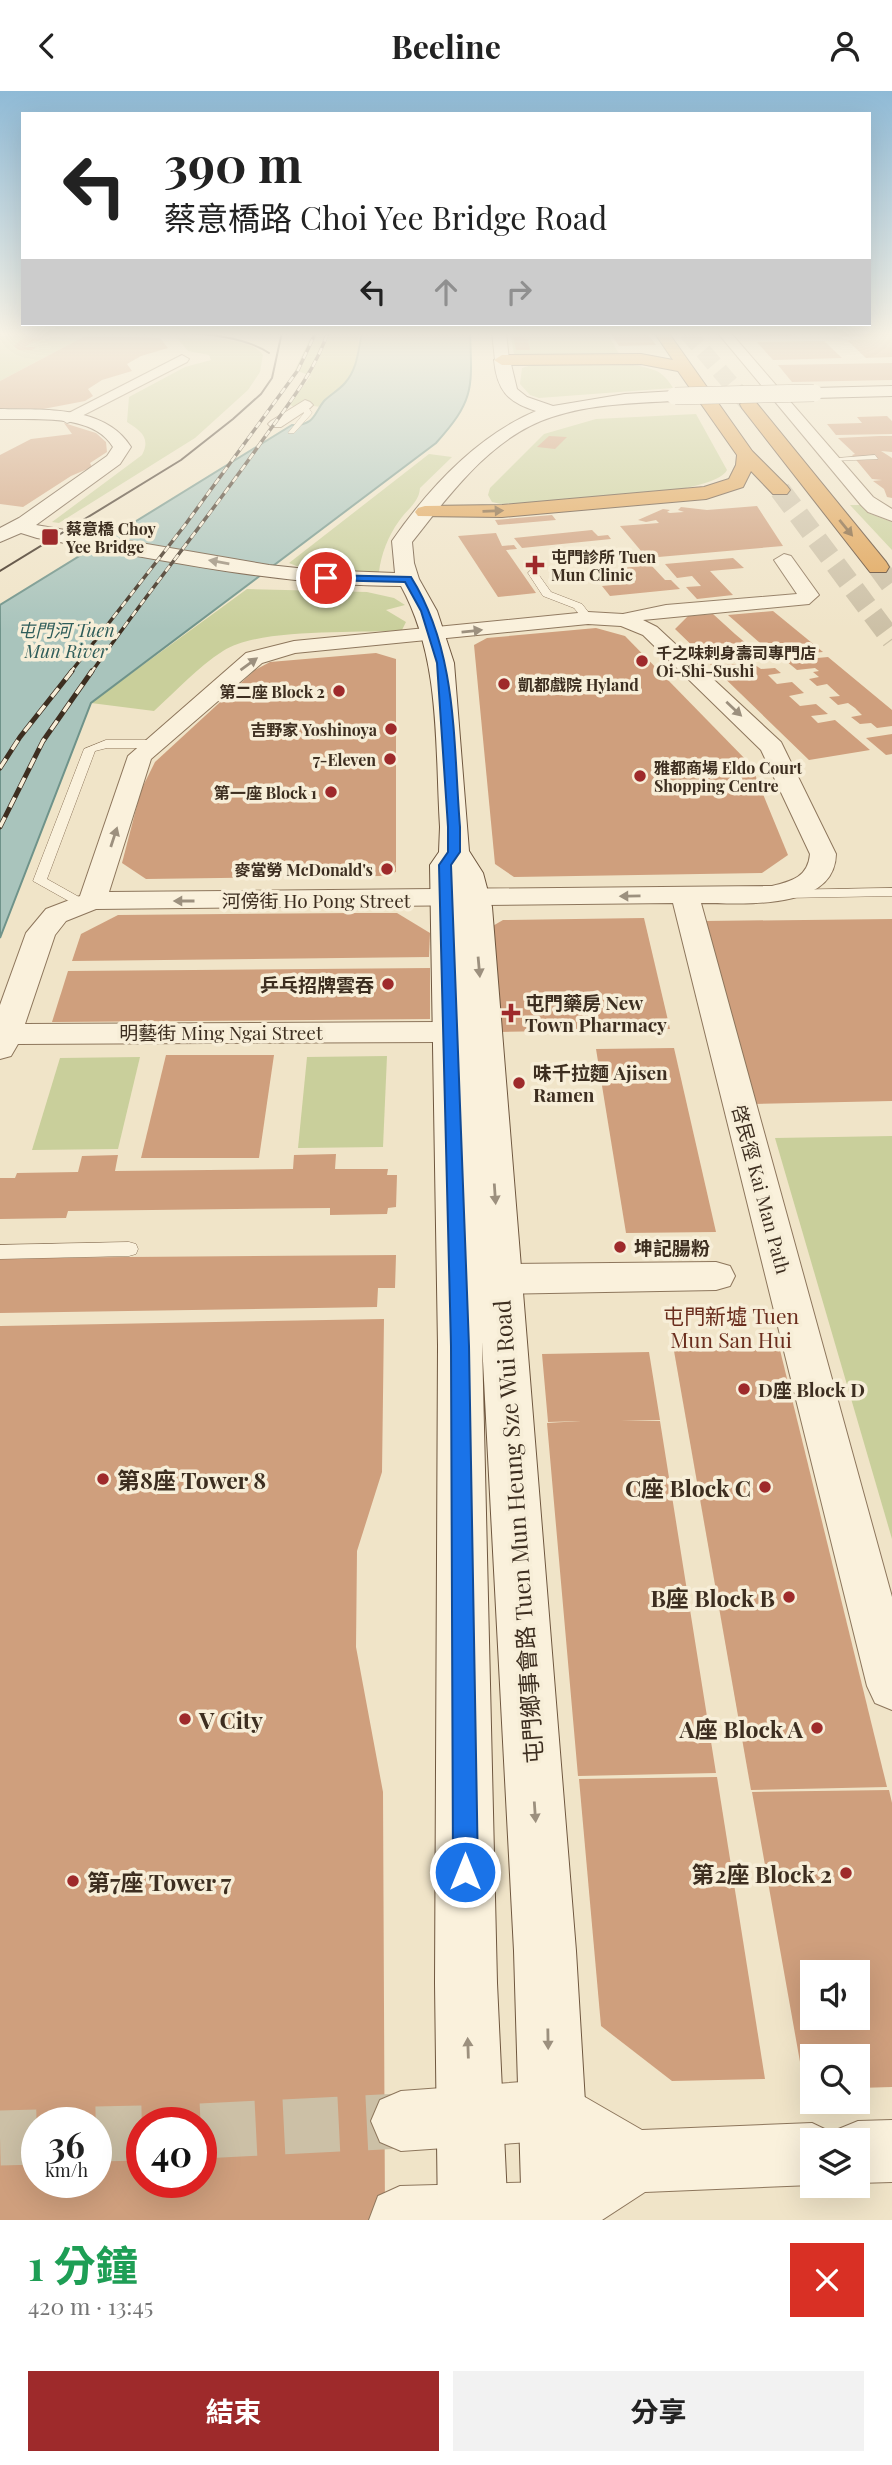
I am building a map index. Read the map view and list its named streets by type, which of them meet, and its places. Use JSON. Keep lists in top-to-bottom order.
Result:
{
  "streets": {
    "street": [
      "河傍街 Ho Pong Street",
      "明藝街 Ming Ngai Street",
      "啓民徑 Kai Man Path",
      "屯門鄉事會路 Tuen Mun Heung Sze Wui Road"
    ]
  },
  "crossings": [
    ["河傍街 Ho Pong Street", "明藝街 Ming Ngai Street"],
    ["河傍街 Ho Pong Street", "啓民徑 Kai Man Path"],
    ["河傍街 Ho Pong Street", "屯門鄉事會路 Tuen Mun Heung Sze Wui Road"]
  ],
  "one_way": ["河傍街 Ho Pong Street"],
  "districts": ["屯門新墟 Tuen Mun San Hui"],
  "water": ["屯門河 Tuen Mun River"],
  "places": {
    "transit": ["蔡意橋 Choy Yee Bridge"],
    "health": ["屯門診所 Tuen Mun Clinic", "屯門藥房 New Town Pharmacy"],
    "other": [
      "千之味刺身壽司專門店 Oi-Shi-Sushi",
      "凱都戲院 Hyland",
      "第二座 Block 2",
      "吉野家 Yoshinoya",
      "7-Eleven",
      "雅都商場 Eldo Court Shopping Centre",
      "第一座 Block 1",
      "麥當勞 McDonald's",
      "乒乓招牌雲吞",
      "味千拉麵 Ajisen Ramen",
      "坤記腸粉",
      "D座 Block D",
      "第8座 Tower 8",
      "C座 Block C",
      "B座 Block B",
      "V City",
      "A座 Block A",
      "第2座 Block 2",
      "第7座 Tower 7"
    ]
  },
  "page": {
    "header": "Beeline",
    "turn": ["390 m", "蔡意橋路 Choi Yee Bridge Road"],
    "speed": "36 km/h",
    "limit": "40",
    "heading": ["1 分鐘", "420 m · 13:45"],
    "buttons": ["結束", "分享"]
  }
}
